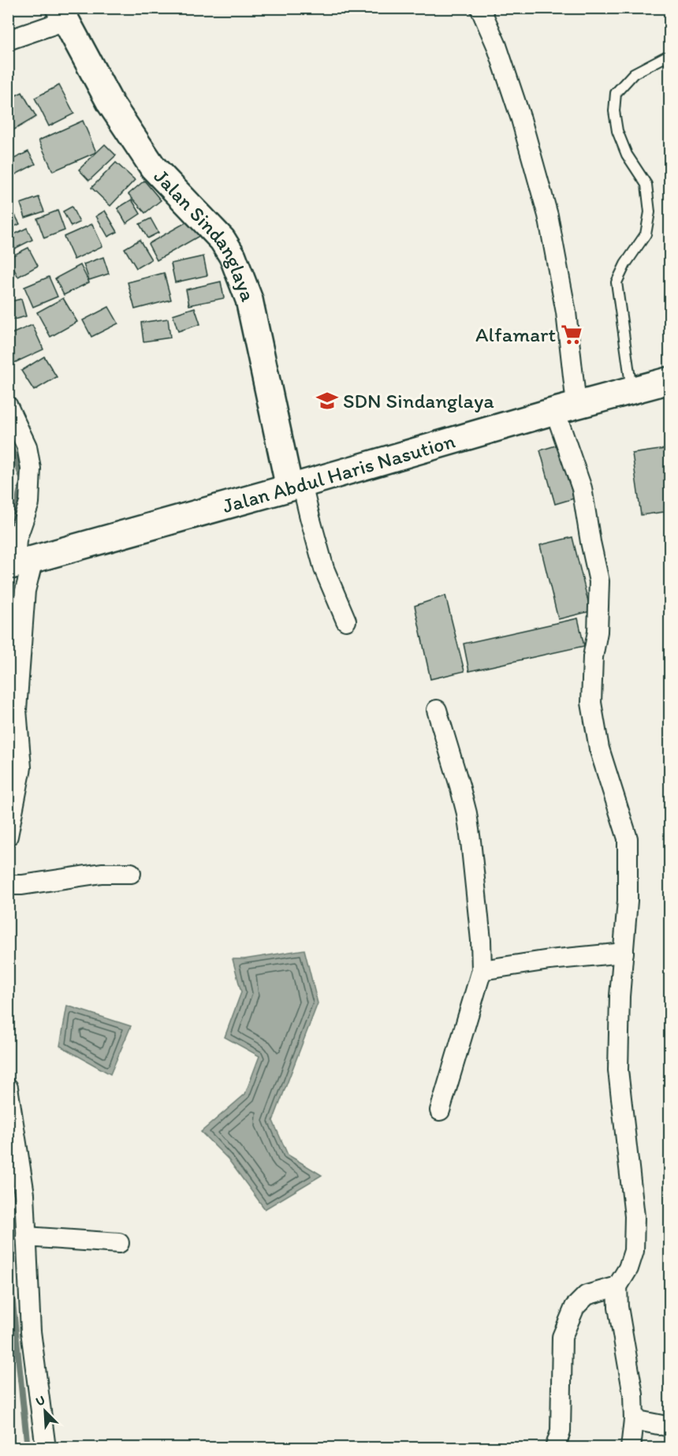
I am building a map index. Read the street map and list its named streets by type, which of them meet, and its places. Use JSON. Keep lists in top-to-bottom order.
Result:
{
  "streets": {
    "main road": ["Jalan Sindanglaya", "Jalan Abdul Haris Nasution"]
  },
  "crossings": [
    ["Jalan Sindanglaya", "Jalan Abdul Haris Nasution"]
  ],
  "places": {
    "supermarket": ["Alfamart"],
    "school or university": ["SDN Sindanglaya"]
  },
  "north": "top left"
}
